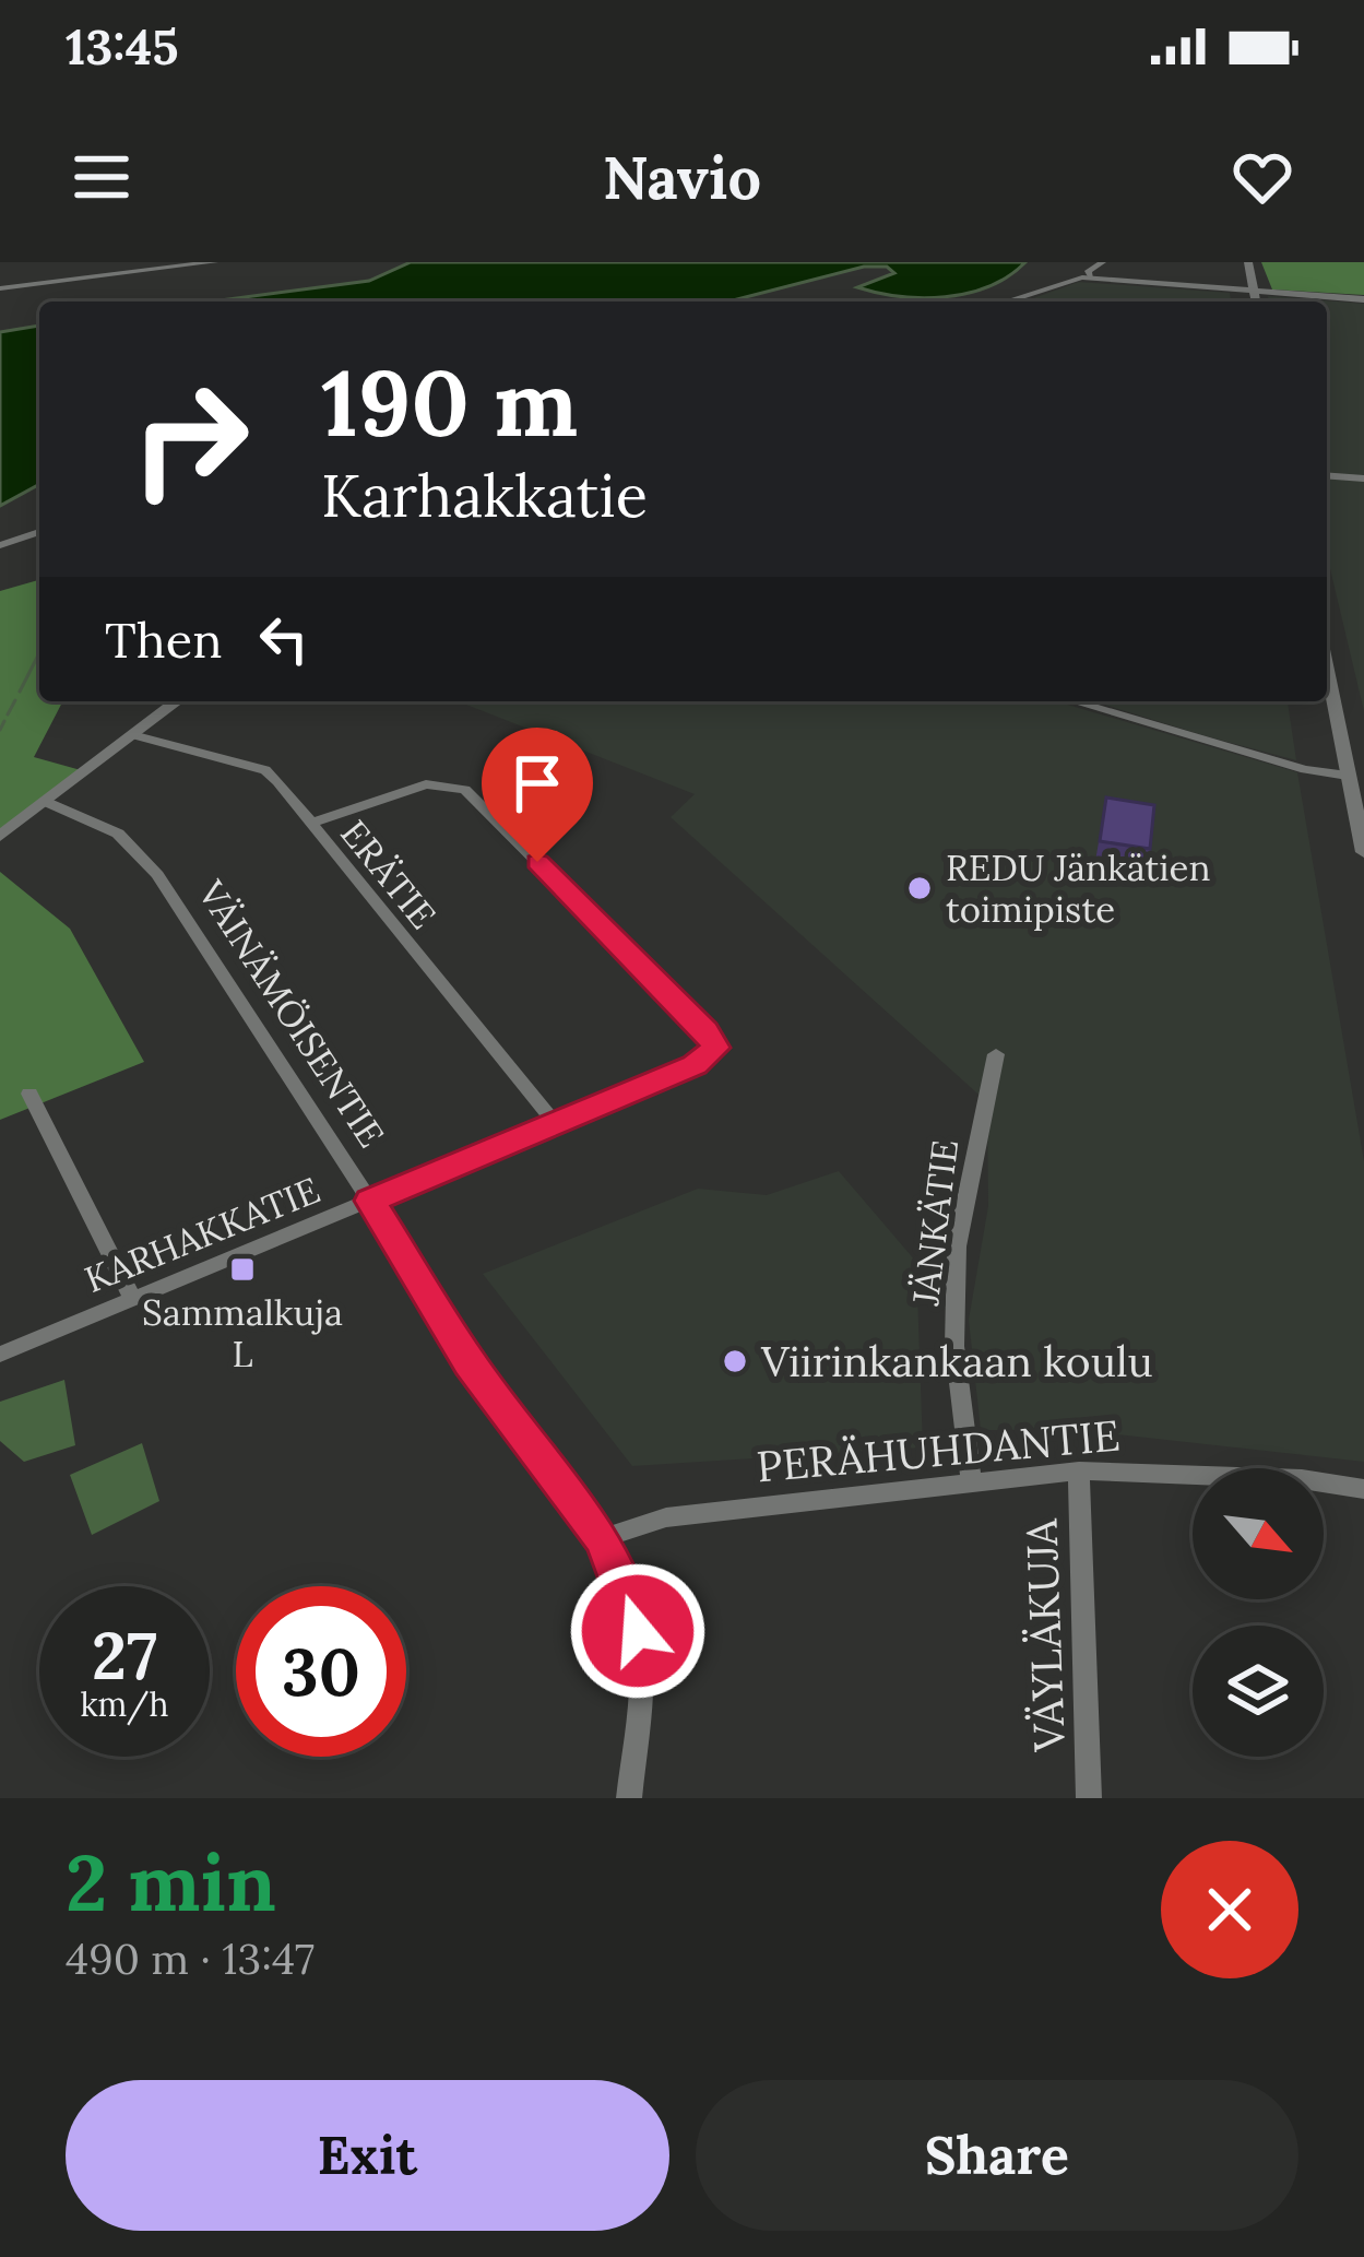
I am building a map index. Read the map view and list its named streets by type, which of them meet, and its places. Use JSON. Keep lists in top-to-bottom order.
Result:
{
  "streets": {
    "street": [
      "ERÄTIE",
      "VÄINÄMÖISENTIE",
      "JÄNKÄTIE",
      "KARHAKKATIE",
      "PERÄHUHDANTIE",
      "VÄYLÄKUJA"
    ]
  },
  "crossings": [
    ["ERÄTIE", "KARHAKKATIE"],
    ["VÄINÄMÖISENTIE", "KARHAKKATIE"],
    ["VÄINÄMÖISENTIE", "PERÄHUHDANTIE"],
    ["JÄNKÄTIE", "PERÄHUHDANTIE"],
    ["PERÄHUHDANTIE", "VÄYLÄKUJA"]
  ],
  "places": {
    "other": ["REDU Jänkätien toimipiste", "Viirinkankaan koulu"],
    "transit": ["Sammalkuja L"]
  },
  "north": "bottom right",
  "page": {
    "status": "13:45",
    "header": "Navio",
    "turn": ["190 m", "Karhakkatie"],
    "then": "Then",
    "speed": "27 km/h",
    "limit": "30",
    "heading": ["2 min", "490 m · 13:47"],
    "buttons": ["Exit", "Share"]
  }
}
